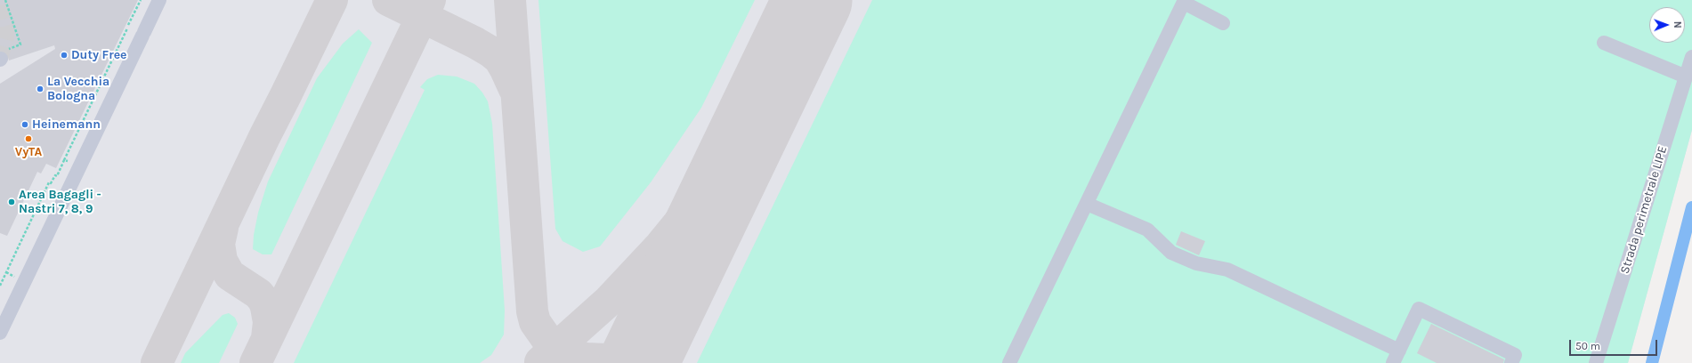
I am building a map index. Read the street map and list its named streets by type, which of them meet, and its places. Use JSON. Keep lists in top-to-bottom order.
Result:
{
  "streets": {
    "lane": ["Strada perimetrale LIPE"]
  },
  "places": [
    "Duty Free",
    "La Vecchia Bologna",
    "Heinemann",
    "VyTA",
    "Area Bagagli - Nastri 7, 8, 9"
  ],
  "scale_bar": "50 m",
  "north": "right"
}
